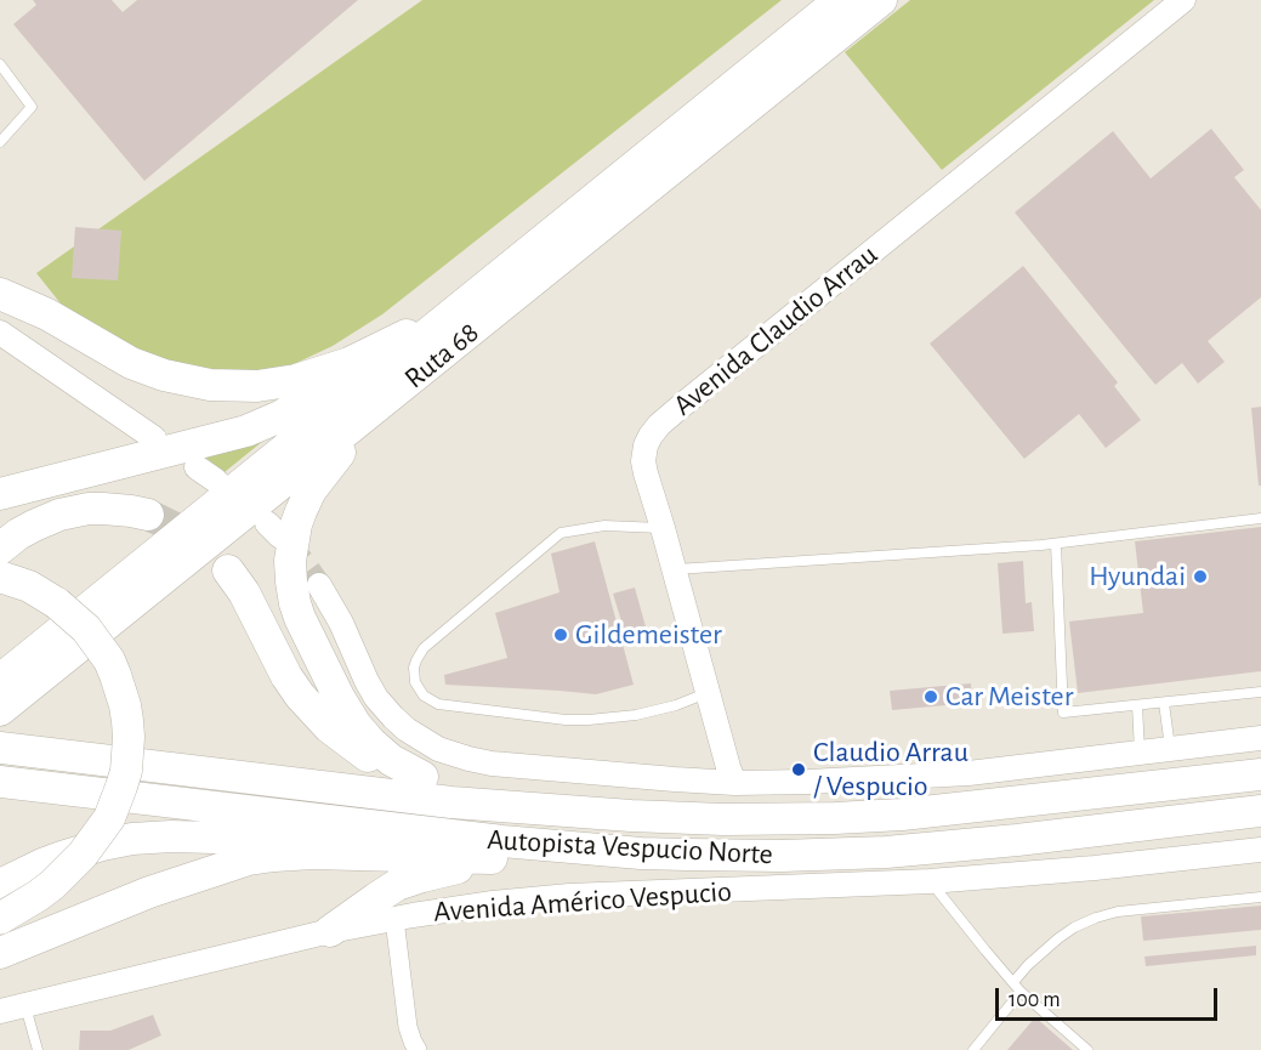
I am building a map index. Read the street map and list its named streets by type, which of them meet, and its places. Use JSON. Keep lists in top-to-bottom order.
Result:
{
  "streets": {
    "highway": ["Ruta 68", "Autopista Vespucio Norte"],
    "main road": ["Avenida Claudio Arrau", "Avenida Américo Vespucio"]
  },
  "places": [
    "Hyundai",
    "Gildemeister",
    "Car Meister",
    "Claudio Arrau / Vespucio"
  ],
  "scale_bar": "100 m"
}
